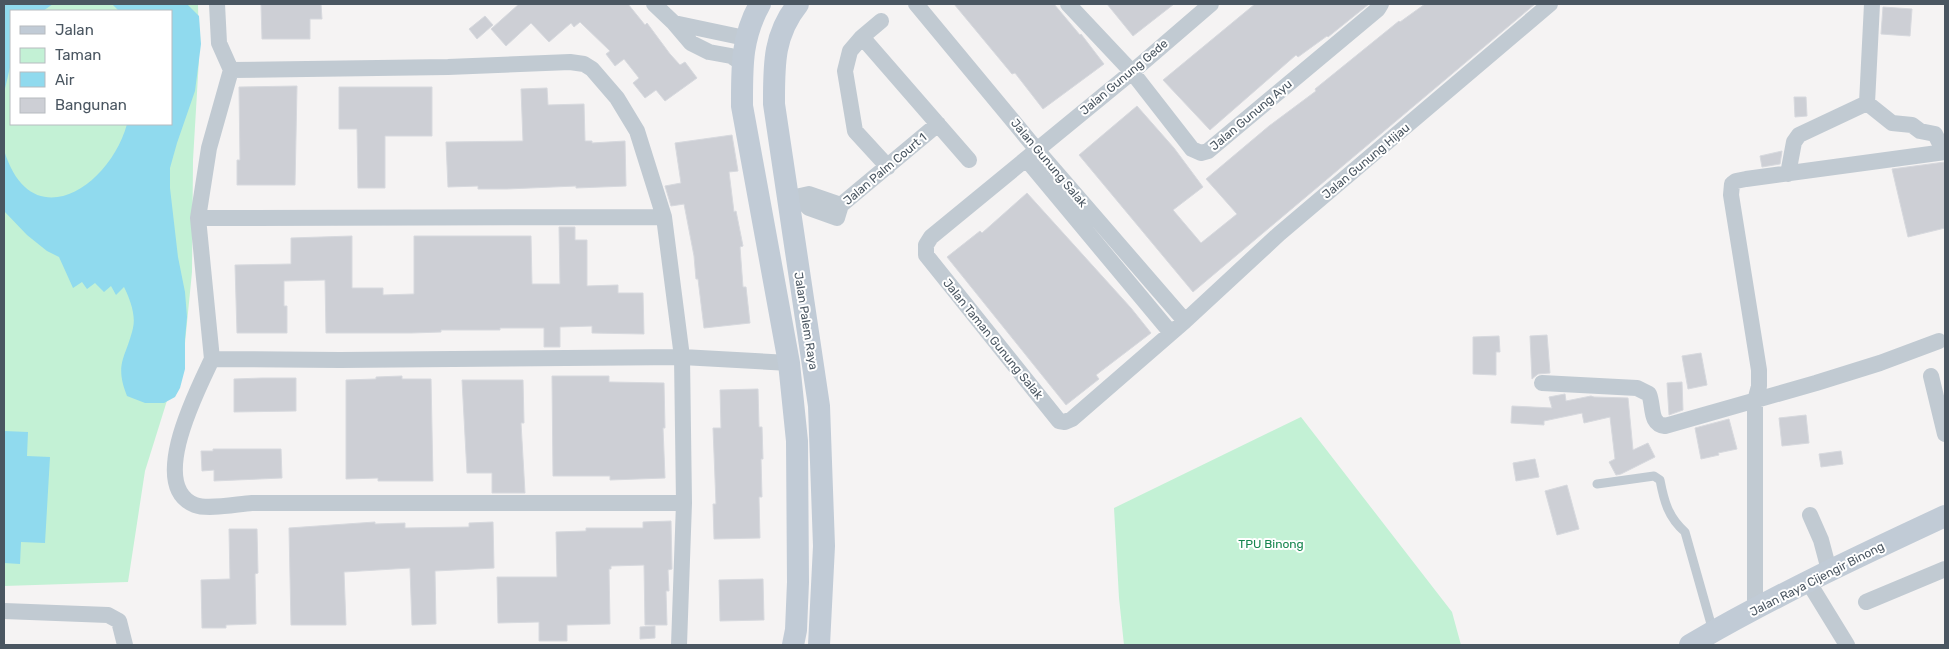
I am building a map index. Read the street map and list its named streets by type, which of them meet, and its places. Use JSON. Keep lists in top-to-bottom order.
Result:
{
  "streets": {
    "street": [
      "Jalan Gunung Gede",
      "Jalan Gunung Ayu",
      "Jalan Gunung Hijau",
      "Jalan Gunung Salak",
      "Jalan Palm Court 1",
      "Jalan Palem Raya",
      "Jalan Taman Gunung Salak",
      "Jalan Raya Cijengir Binong"
    ]
  },
  "crossings": [
    ["Jalan Gunung Gede", "Jalan Gunung Ayu"],
    ["Jalan Gunung Gede", "Jalan Gunung Salak"],
    ["Jalan Gunung Gede", "Jalan Taman Gunung Salak"],
    ["Jalan Gunung Hijau", "Jalan Gunung Salak"],
    ["Jalan Gunung Hijau", "Jalan Taman Gunung Salak"],
    ["Jalan Gunung Salak", "Jalan Taman Gunung Salak"],
    ["Jalan Palm Court 1", "Jalan Palem Raya"]
  ],
  "parks": ["TPU Binong"],
  "legend": [
    "Jalan",
    "Taman",
    "Air",
    "Bangunan"
  ]
}
